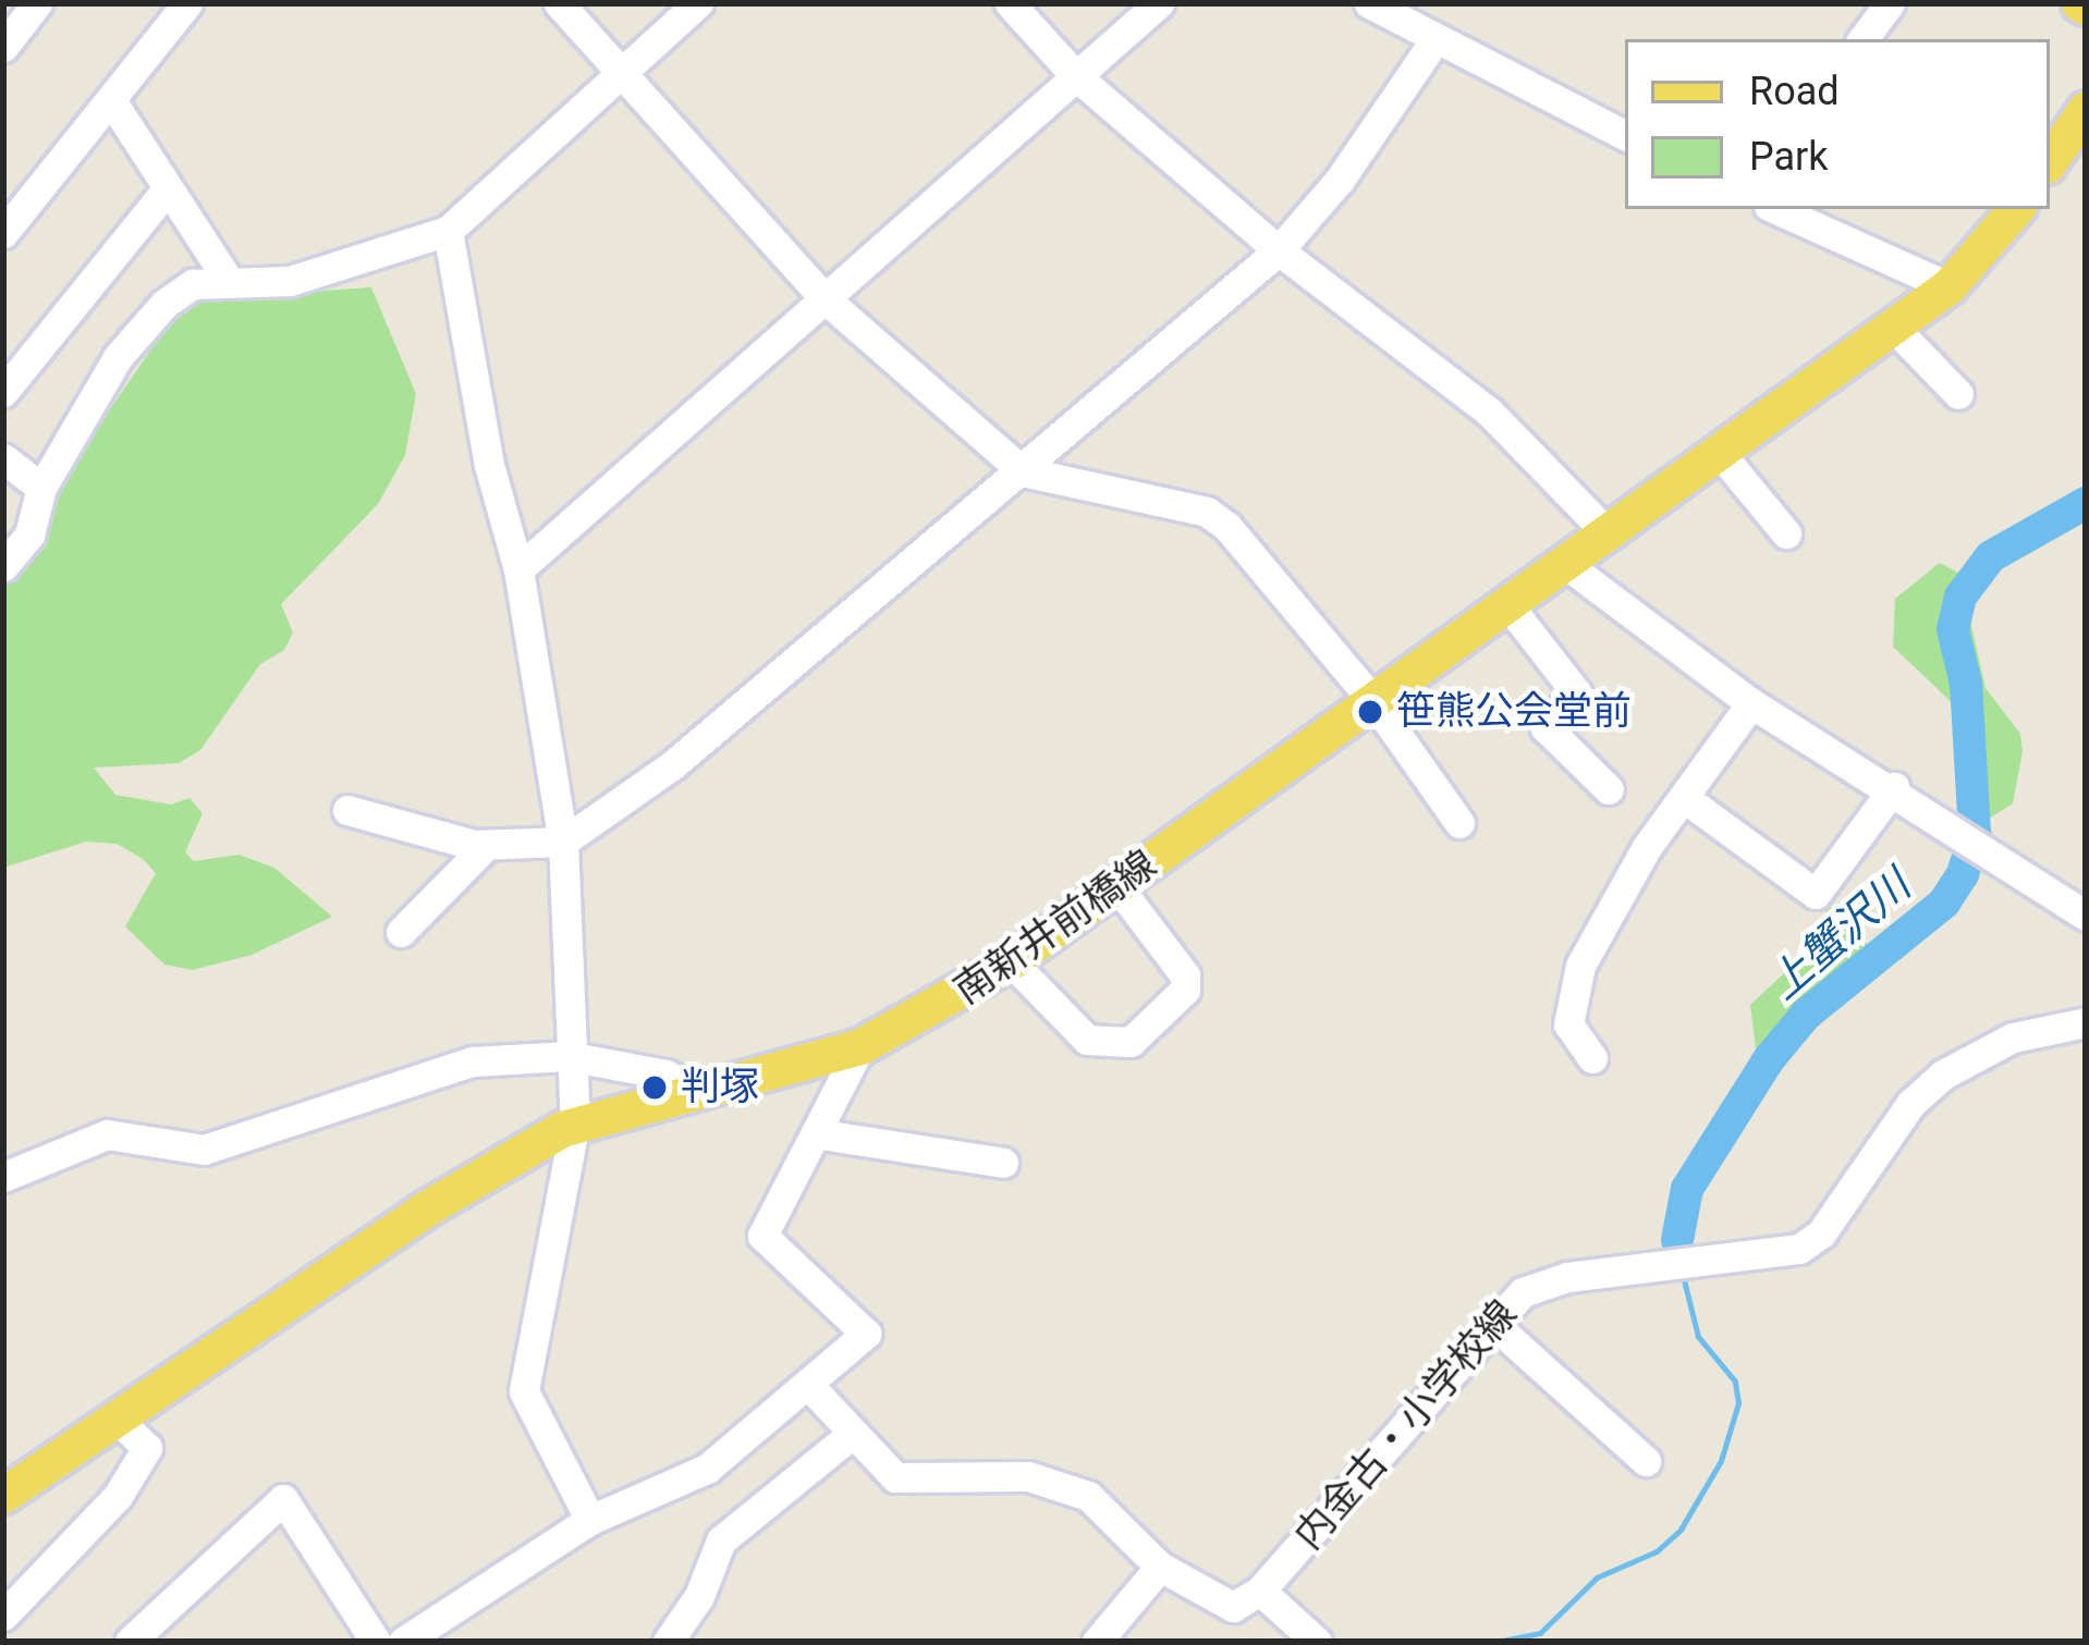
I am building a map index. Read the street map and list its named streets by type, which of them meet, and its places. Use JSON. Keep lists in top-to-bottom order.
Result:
{
  "streets": {
    "main road": ["南新井前橋線"],
    "street": ["内金古・小学校線"]
  },
  "water": ["上蟹沢川"],
  "places": ["笹熊公会堂前", "判塚"],
  "legend": ["Road", "Park"]
}
